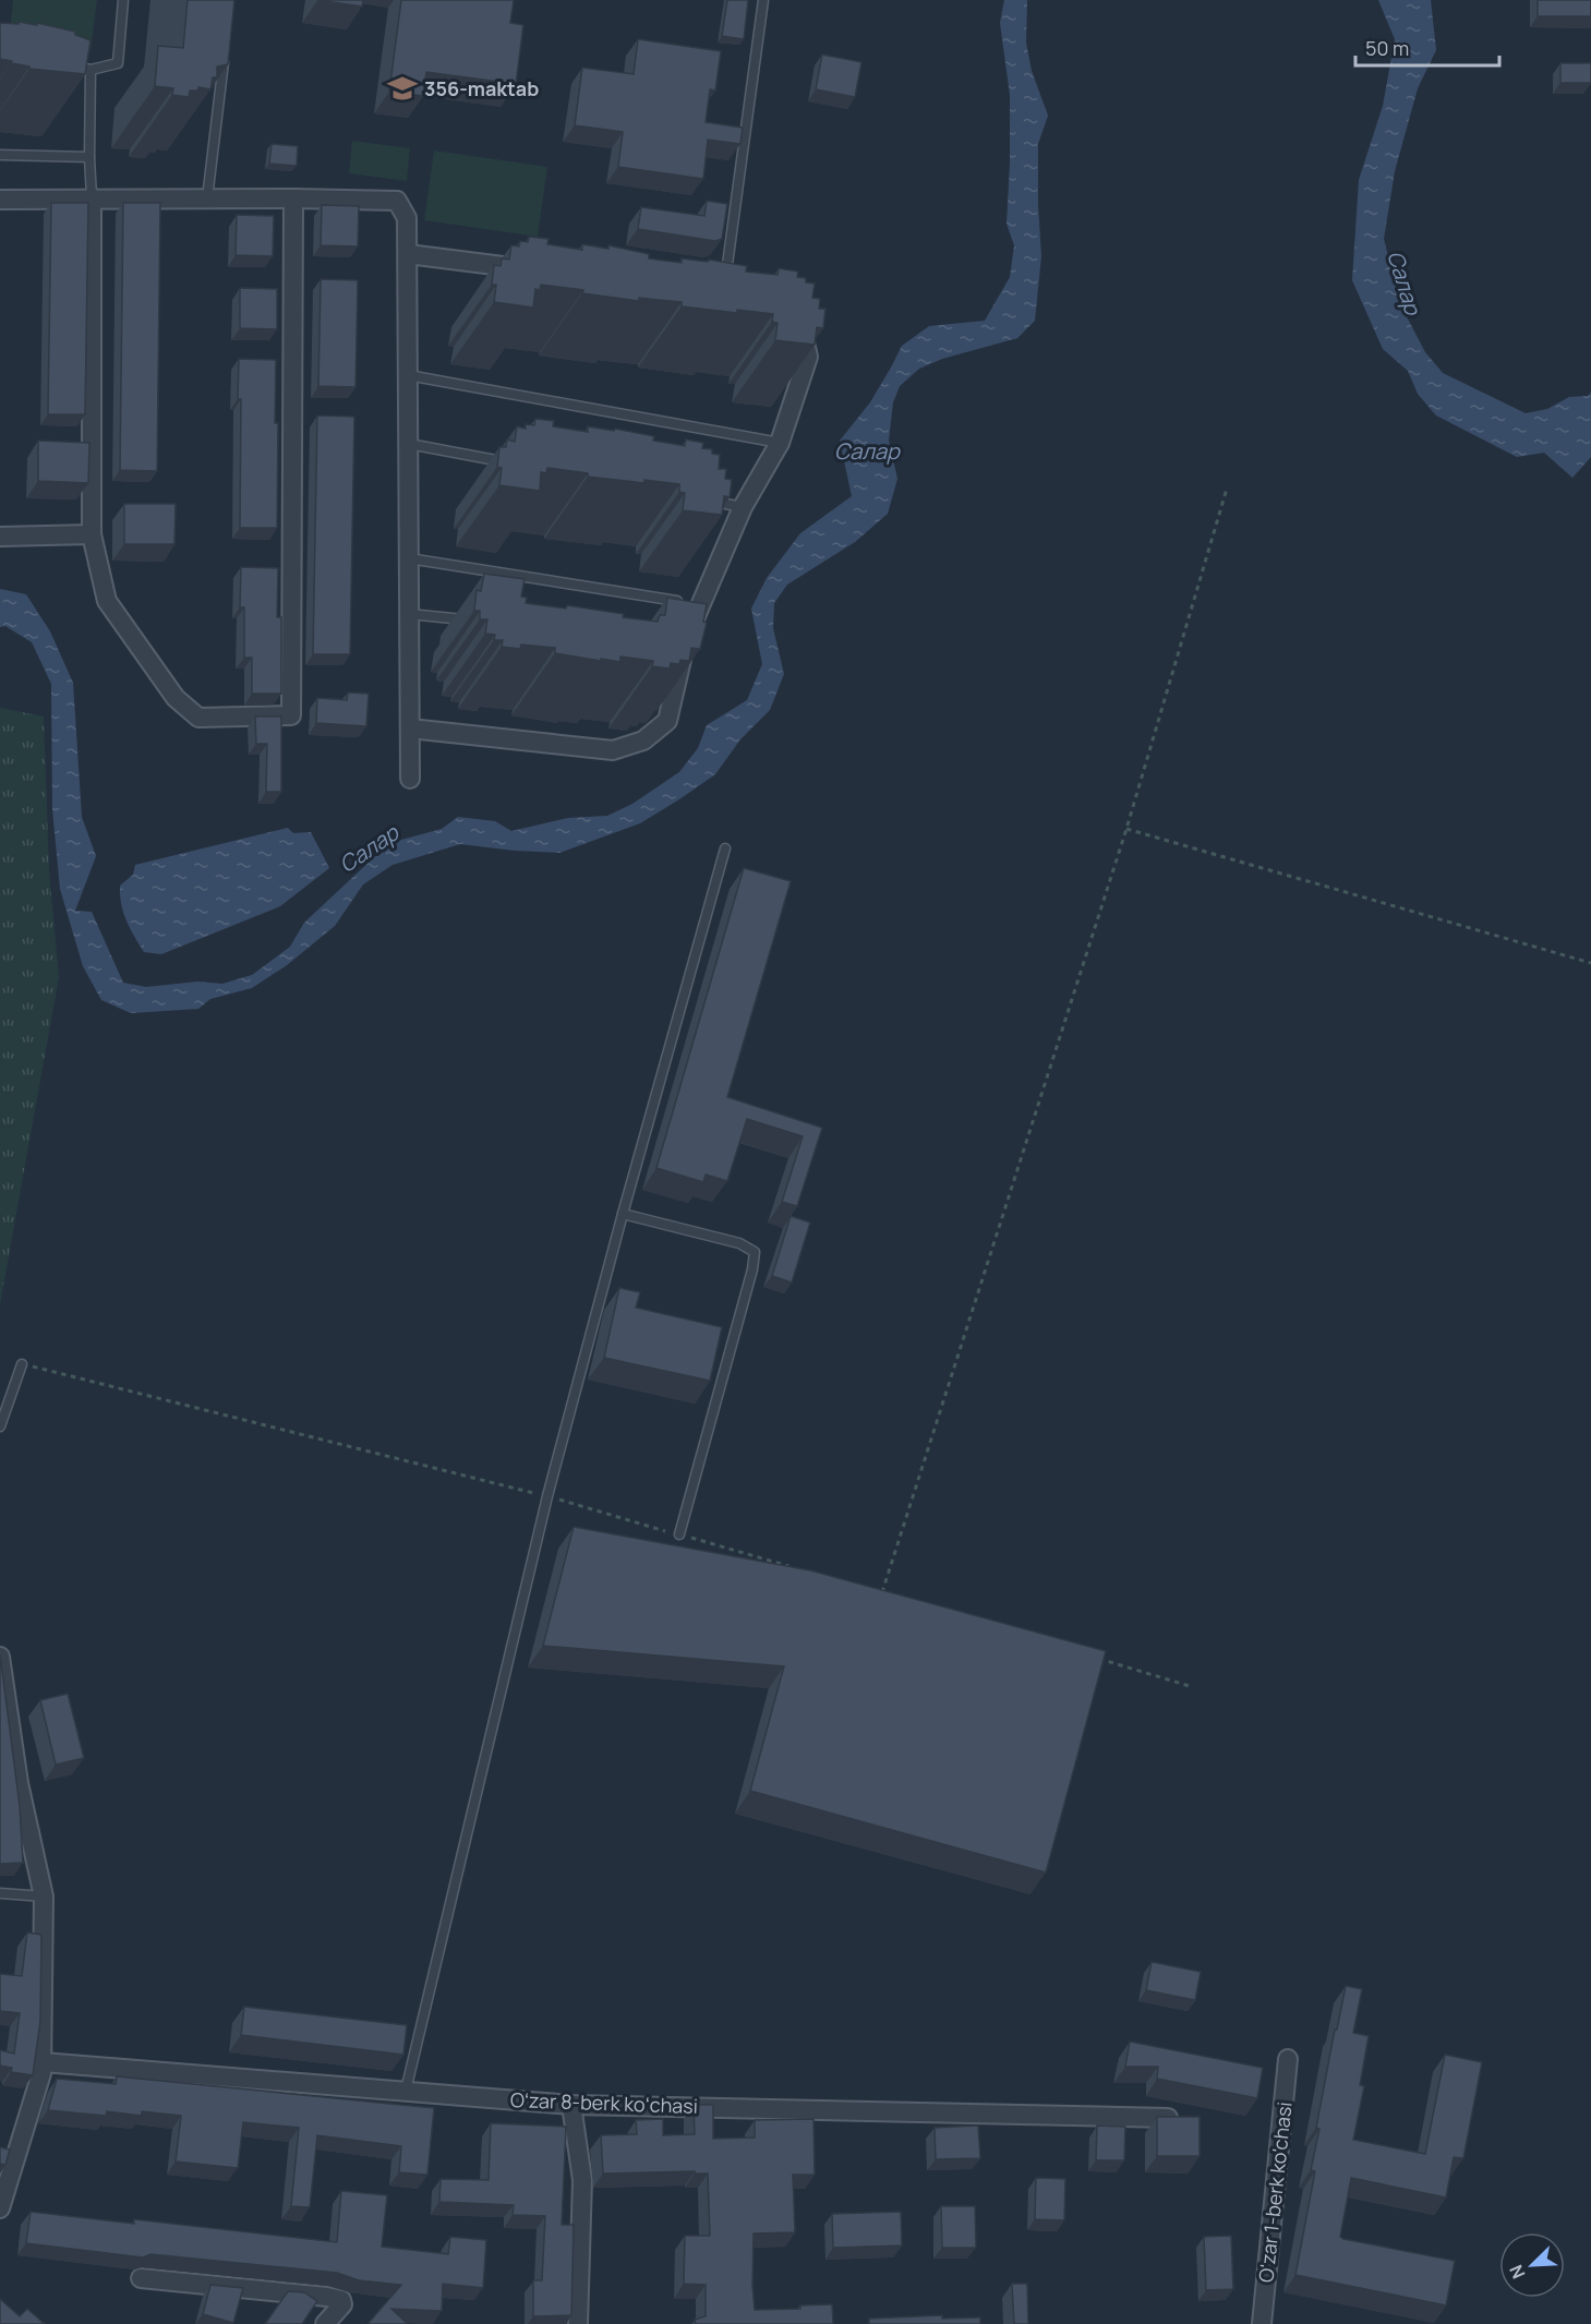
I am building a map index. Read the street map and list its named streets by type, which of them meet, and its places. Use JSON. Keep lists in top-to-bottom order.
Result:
{
  "streets": {
    "street": ["Oʻzar 8-berk koʻchasi", "O'zar 1-berk ko'chasi"]
  },
  "water": ["Салар"],
  "places": {
    "school or university": ["356-maktab"]
  },
  "scale_bar": "50 m",
  "north": "bottom left"
}
